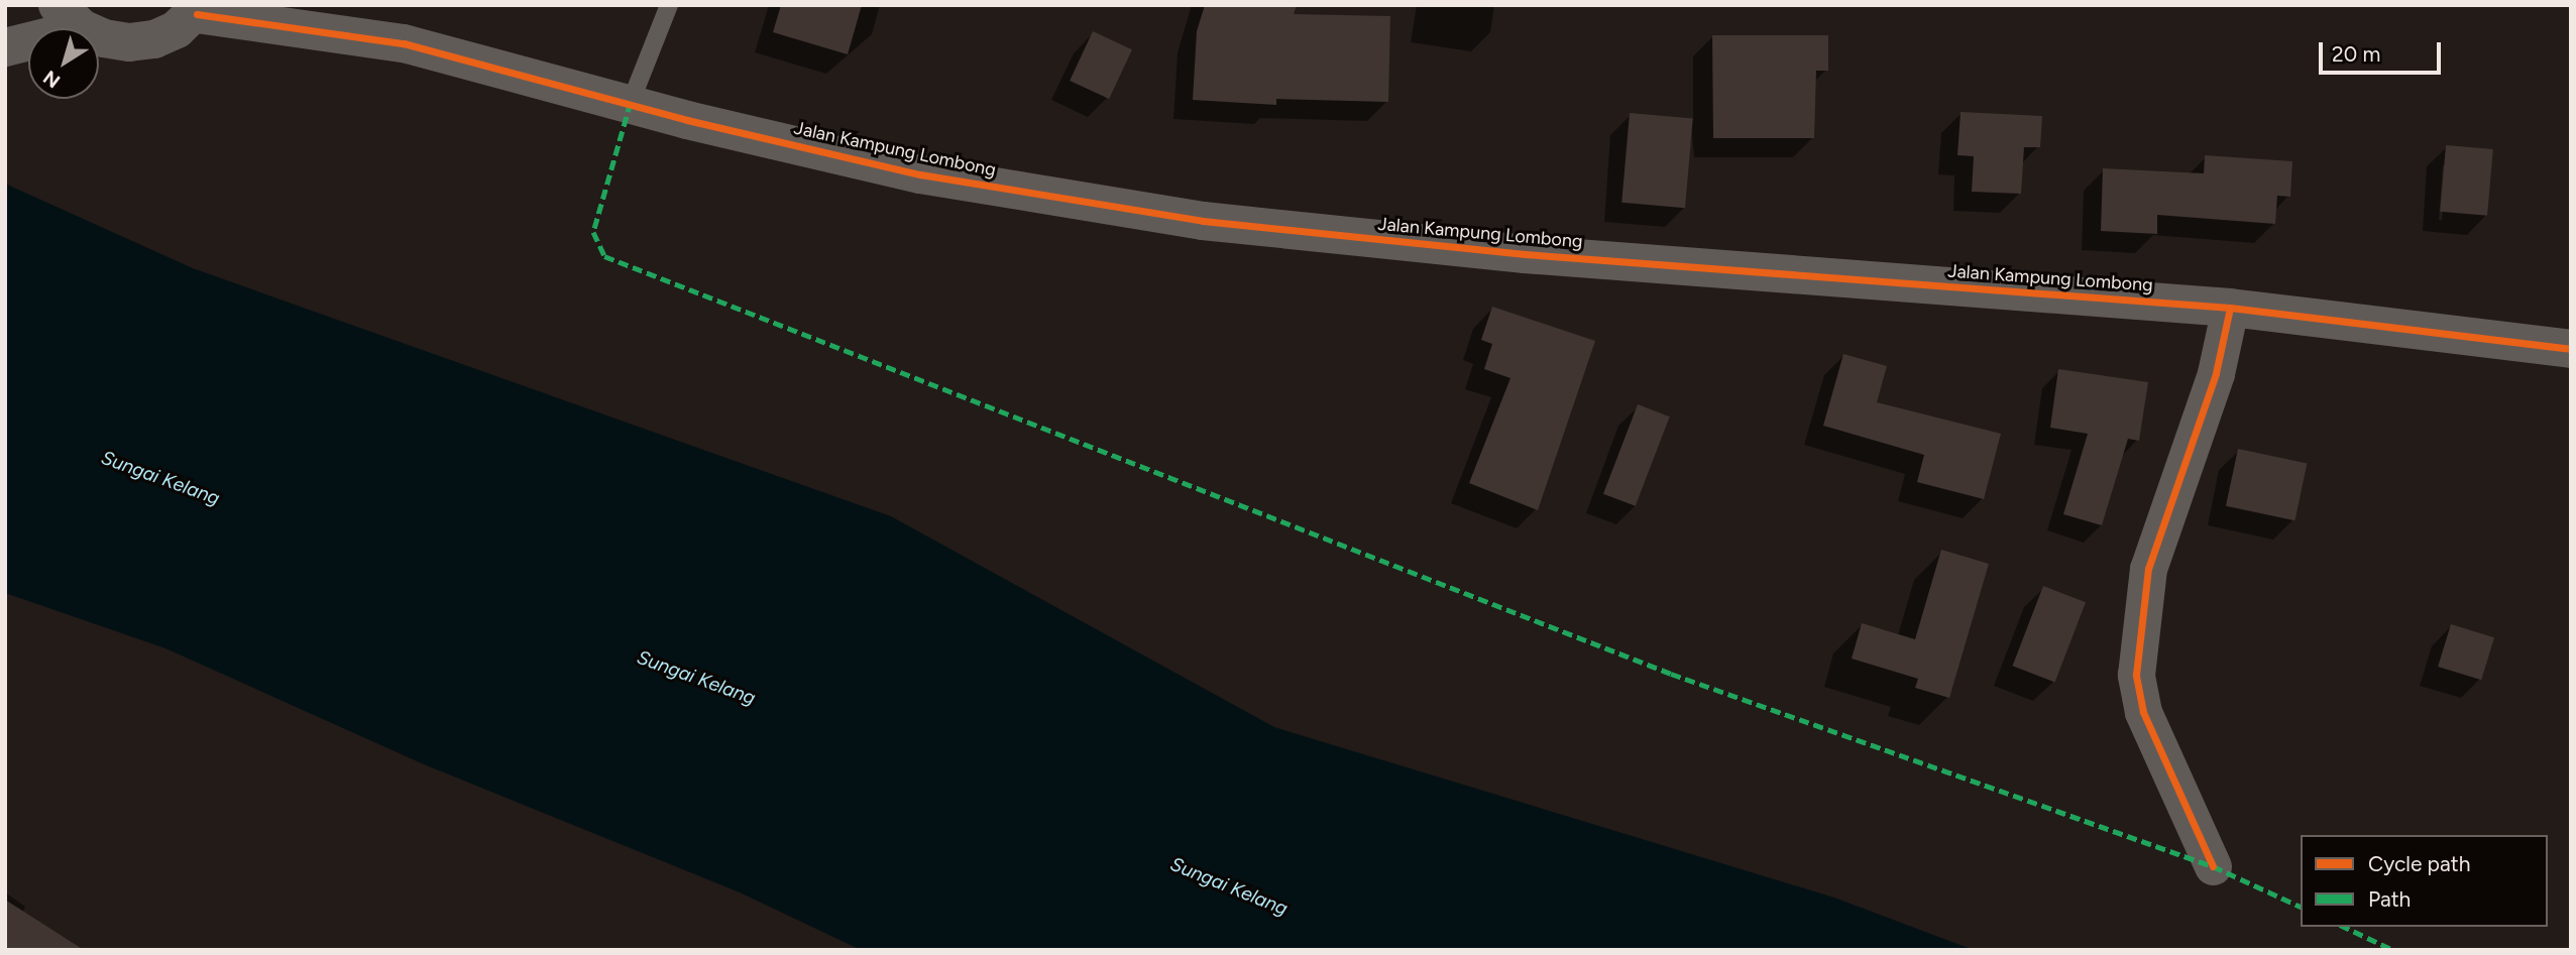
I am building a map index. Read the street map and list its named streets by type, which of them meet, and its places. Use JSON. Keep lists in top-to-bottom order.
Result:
{
  "streets": {
    "street": ["Jalan Kampung Lombong"]
  },
  "water": ["Sungai Kelang"],
  "legend": ["Cycle path", "Path"],
  "scale_bar": "20 m",
  "north": "bottom left"
}
